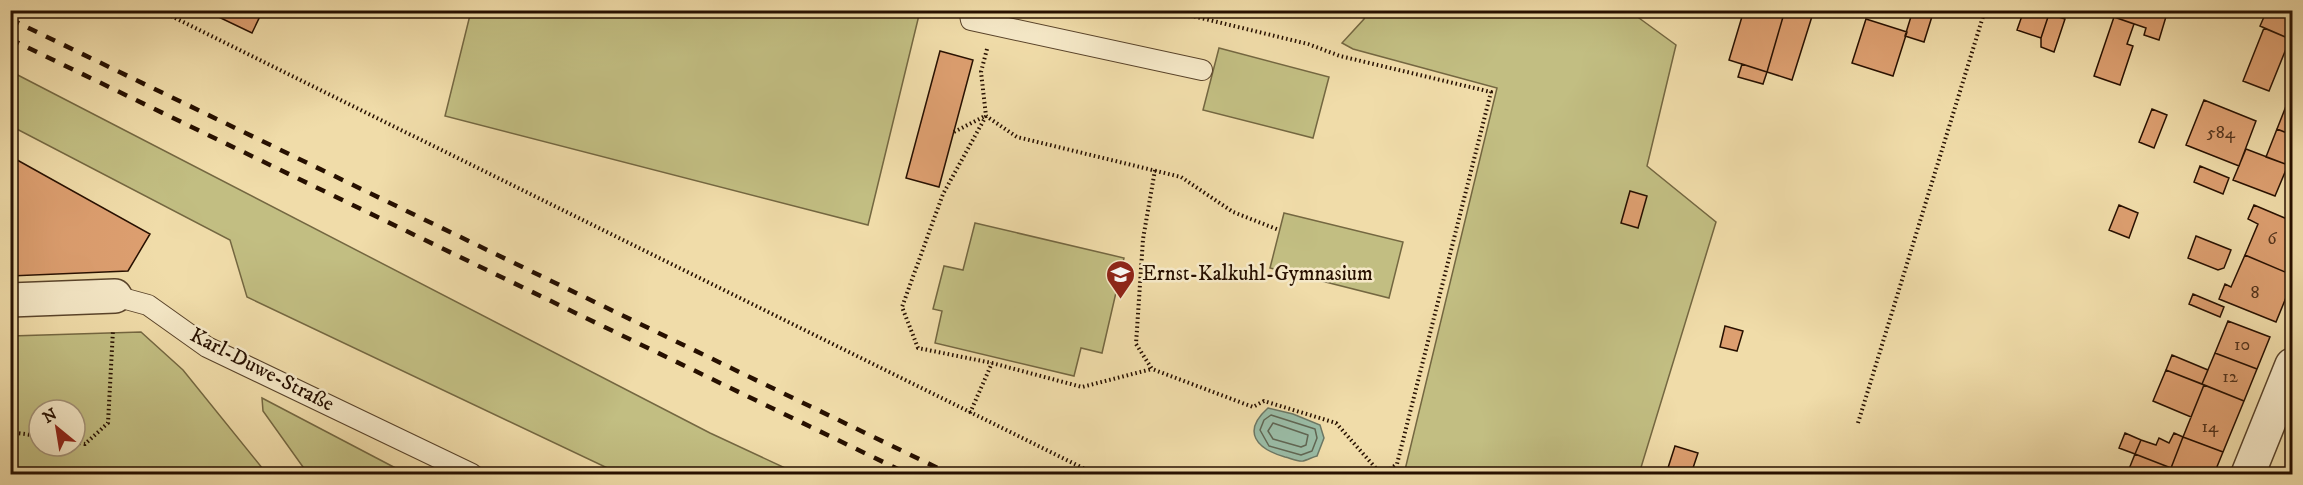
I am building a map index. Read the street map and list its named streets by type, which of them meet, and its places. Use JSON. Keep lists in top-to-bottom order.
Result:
{
  "streets": {
    "street": ["Karl-Duwe-Straße"]
  },
  "places": {
    "school or university": ["Ernst-Kalkuhl-Gymnasium"]
  },
  "house_numbers": [
    "584",
    "6",
    "8",
    "10",
    "12",
    "14"
  ],
  "north": "top left"
}
